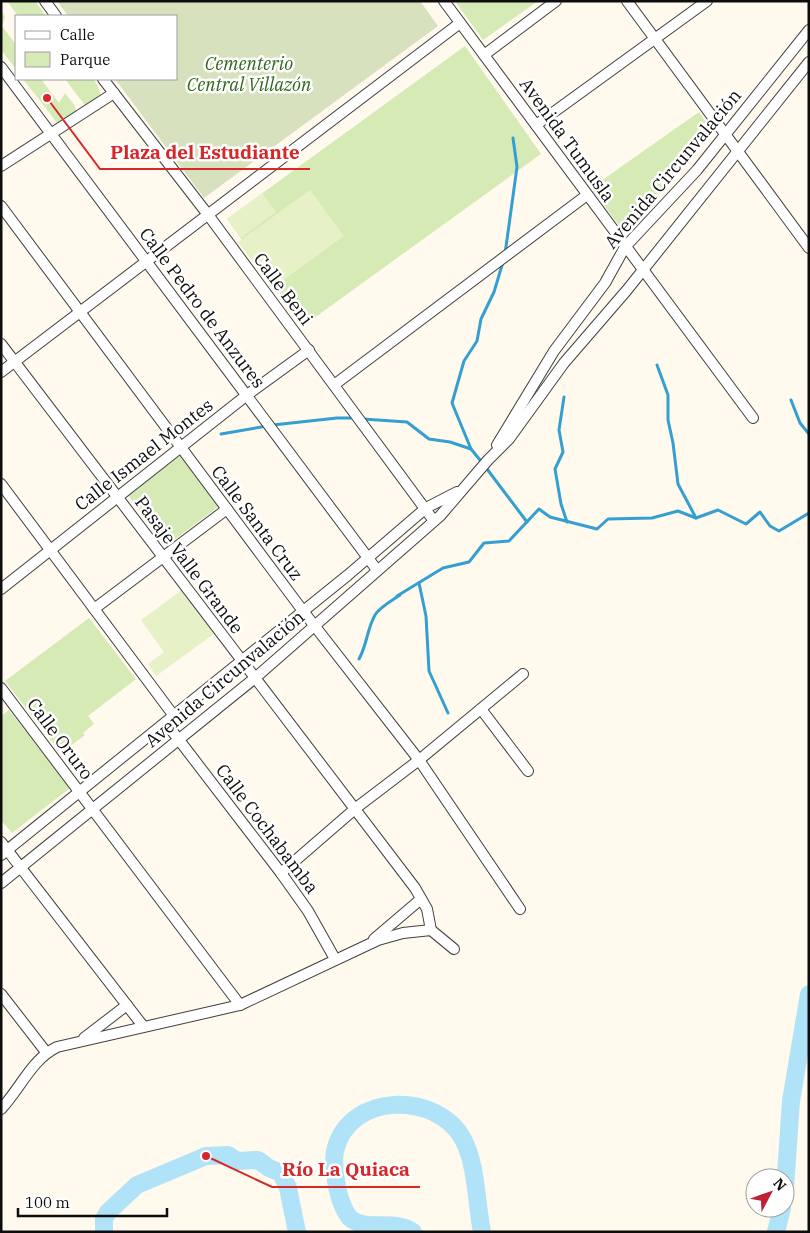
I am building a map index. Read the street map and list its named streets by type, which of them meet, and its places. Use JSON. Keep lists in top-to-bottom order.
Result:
{
  "streets": {
    "street": [
      "Avenida Tumusla",
      "Avenida Circunvalación",
      "Calle Beni",
      "Calle Pedro de Anzures",
      "Calle Ismael Montes",
      "Calle Santa Cruz",
      "Pasaje Valle Grande",
      "Calle Oruro",
      "Calle Cochabamba"
    ]
  },
  "crossings": [
    ["Avenida Tumusla", "Avenida Circunvalación"],
    ["Avenida Circunvalación", "Calle Beni"],
    ["Avenida Circunvalación", "Calle Pedro de Anzures"],
    ["Avenida Circunvalación", "Calle Santa Cruz"],
    ["Avenida Circunvalación", "Pasaje Valle Grande"],
    ["Avenida Circunvalación", "Calle Oruro"],
    ["Avenida Circunvalación", "Calle Cochabamba"],
    ["Calle Beni", "Calle Ismael Montes"],
    ["Calle Pedro de Anzures", "Calle Ismael Montes"],
    ["Calle Ismael Montes", "Calle Santa Cruz"],
    ["Calle Ismael Montes", "Pasaje Valle Grande"],
    ["Calle Ismael Montes", "Calle Cochabamba"]
  ],
  "parks": ["Cementerio Central Villazón"],
  "places": ["Plaza del Estudiante", "Río La Quiaca"],
  "legend": ["Calle", "Parque"],
  "scale_bar": "100 m",
  "north": "top right"
}
